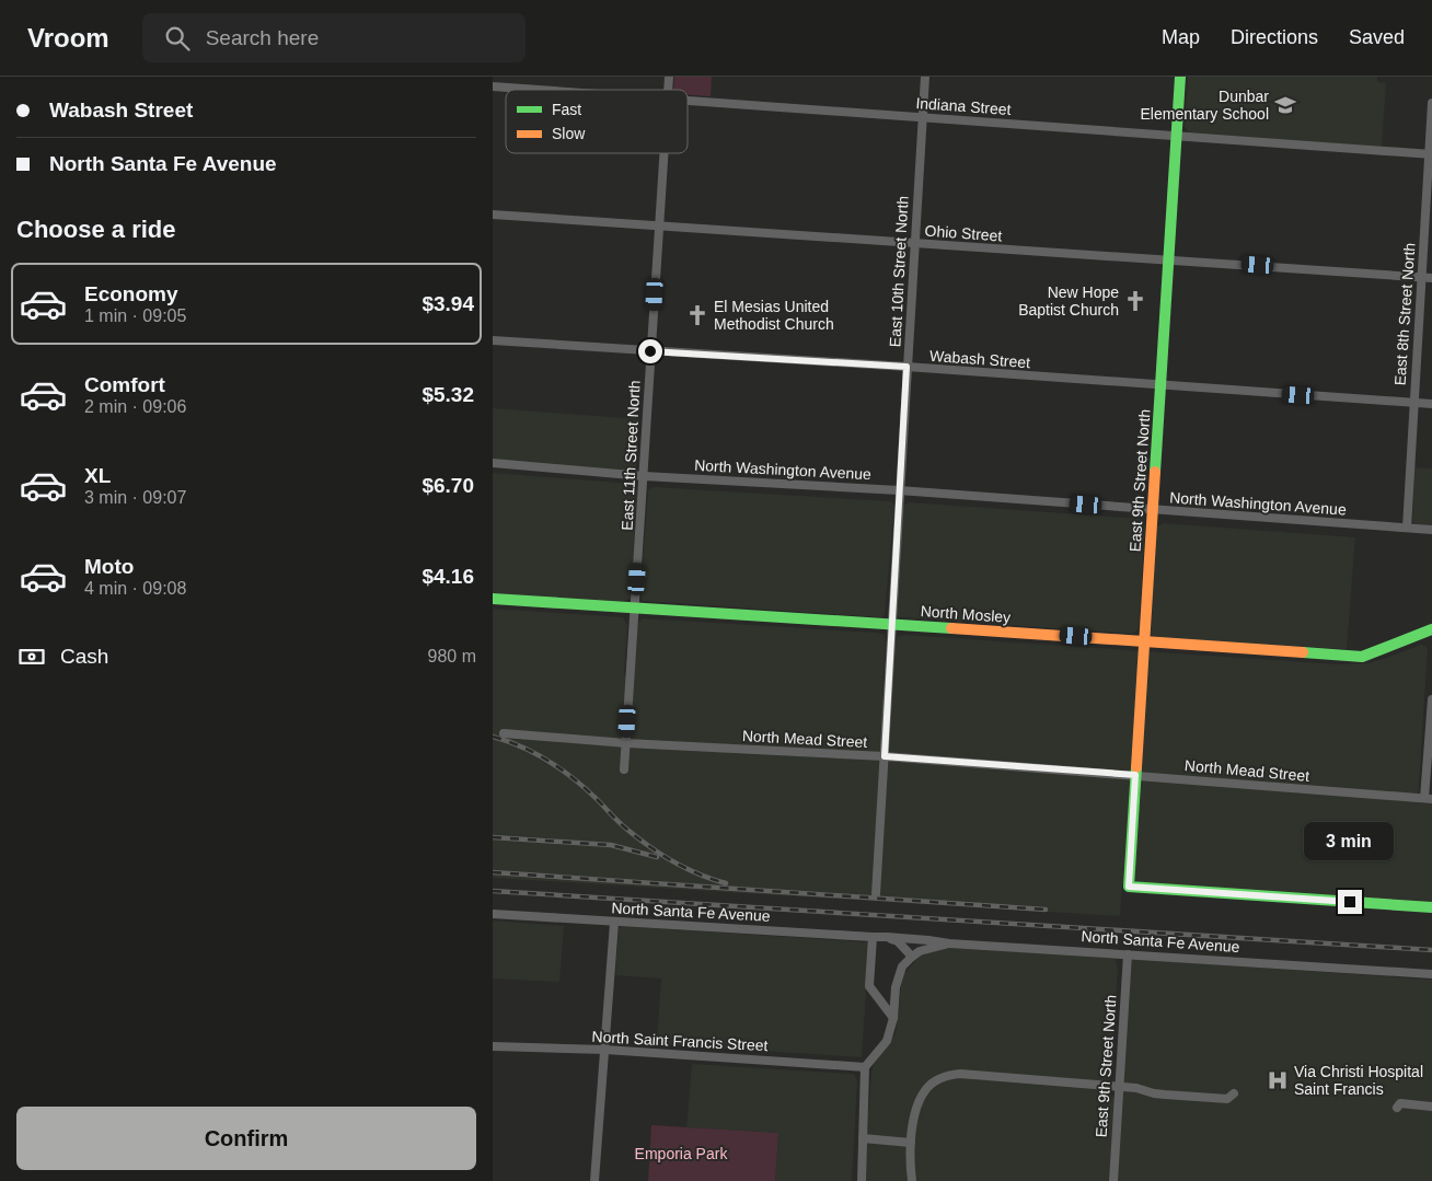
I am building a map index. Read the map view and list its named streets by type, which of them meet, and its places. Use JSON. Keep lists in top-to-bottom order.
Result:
{
  "streets": {
    "street": [
      "Indiana Street",
      "Ohio Street",
      "East 10th Street North",
      "East 8th Street North",
      "Wabash Street",
      "East 11th Street North",
      "North Washington Avenue",
      "East 9th Street North",
      "North Mosley",
      "North Mead Street",
      "North Santa Fe Avenue",
      "North Saint Francis Street"
    ]
  },
  "crossings": [
    ["Indiana Street", "East 10th Street North"],
    ["Indiana Street", "East 8th Street North"],
    ["Indiana Street", "East 9th Street North"],
    ["Ohio Street", "East 10th Street North"],
    ["Ohio Street", "East 8th Street North"],
    ["Ohio Street", "East 11th Street North"],
    ["Ohio Street", "East 9th Street North"],
    ["East 10th Street North", "Wabash Street"],
    ["East 10th Street North", "North Washington Avenue"],
    ["East 10th Street North", "North Mosley"],
    ["East 10th Street North", "North Mead Street"],
    ["East 8th Street North", "Wabash Street"],
    ["East 8th Street North", "North Washington Avenue"],
    ["Wabash Street", "East 11th Street North"],
    ["Wabash Street", "East 9th Street North"],
    ["East 11th Street North", "North Washington Avenue"],
    ["East 11th Street North", "North Mosley"],
    ["East 11th Street North", "North Mead Street"],
    ["North Washington Avenue", "East 9th Street North"],
    ["East 9th Street North", "North Mosley"],
    ["East 9th Street North", "North Mead Street"],
    ["East 9th Street North", "North Santa Fe Avenue"]
  ],
  "parks": ["Emporia Park"],
  "places": {
    "school or university": ["Dunbar Elementary School"],
    "church": ["New Hope Baptist Church", "El Mesias United Methodist Church"],
    "hospital": ["Via Christi Hospital Saint Francis"]
  },
  "legend": ["Fast", "Slow"],
  "page": {
    "header": "Vroom",
    "search": "Search here",
    "nav": ["Map", "Directions", "Saved"],
    "banner": ["Wabash Street", "North Santa Fe Avenue"],
    "heading": "Choose a ride",
    "list": [
      {
        "name": "Economy",
        "note": "1 min · 09:05",
        "value": "$3.94"
      },
      {
        "name": "Comfort",
        "note": "2 min · 09:06",
        "value": "$5.32"
      },
      {
        "name": "XL",
        "note": "3 min · 09:07",
        "value": "$6.70"
      },
      {
        "name": "Moto",
        "note": "4 min · 09:08",
        "value": "$4.16"
      }
    ],
    "pay": ["Cash", "980 m"],
    "bubble": "3 min",
    "buttons": "Confirm"
  }
}
